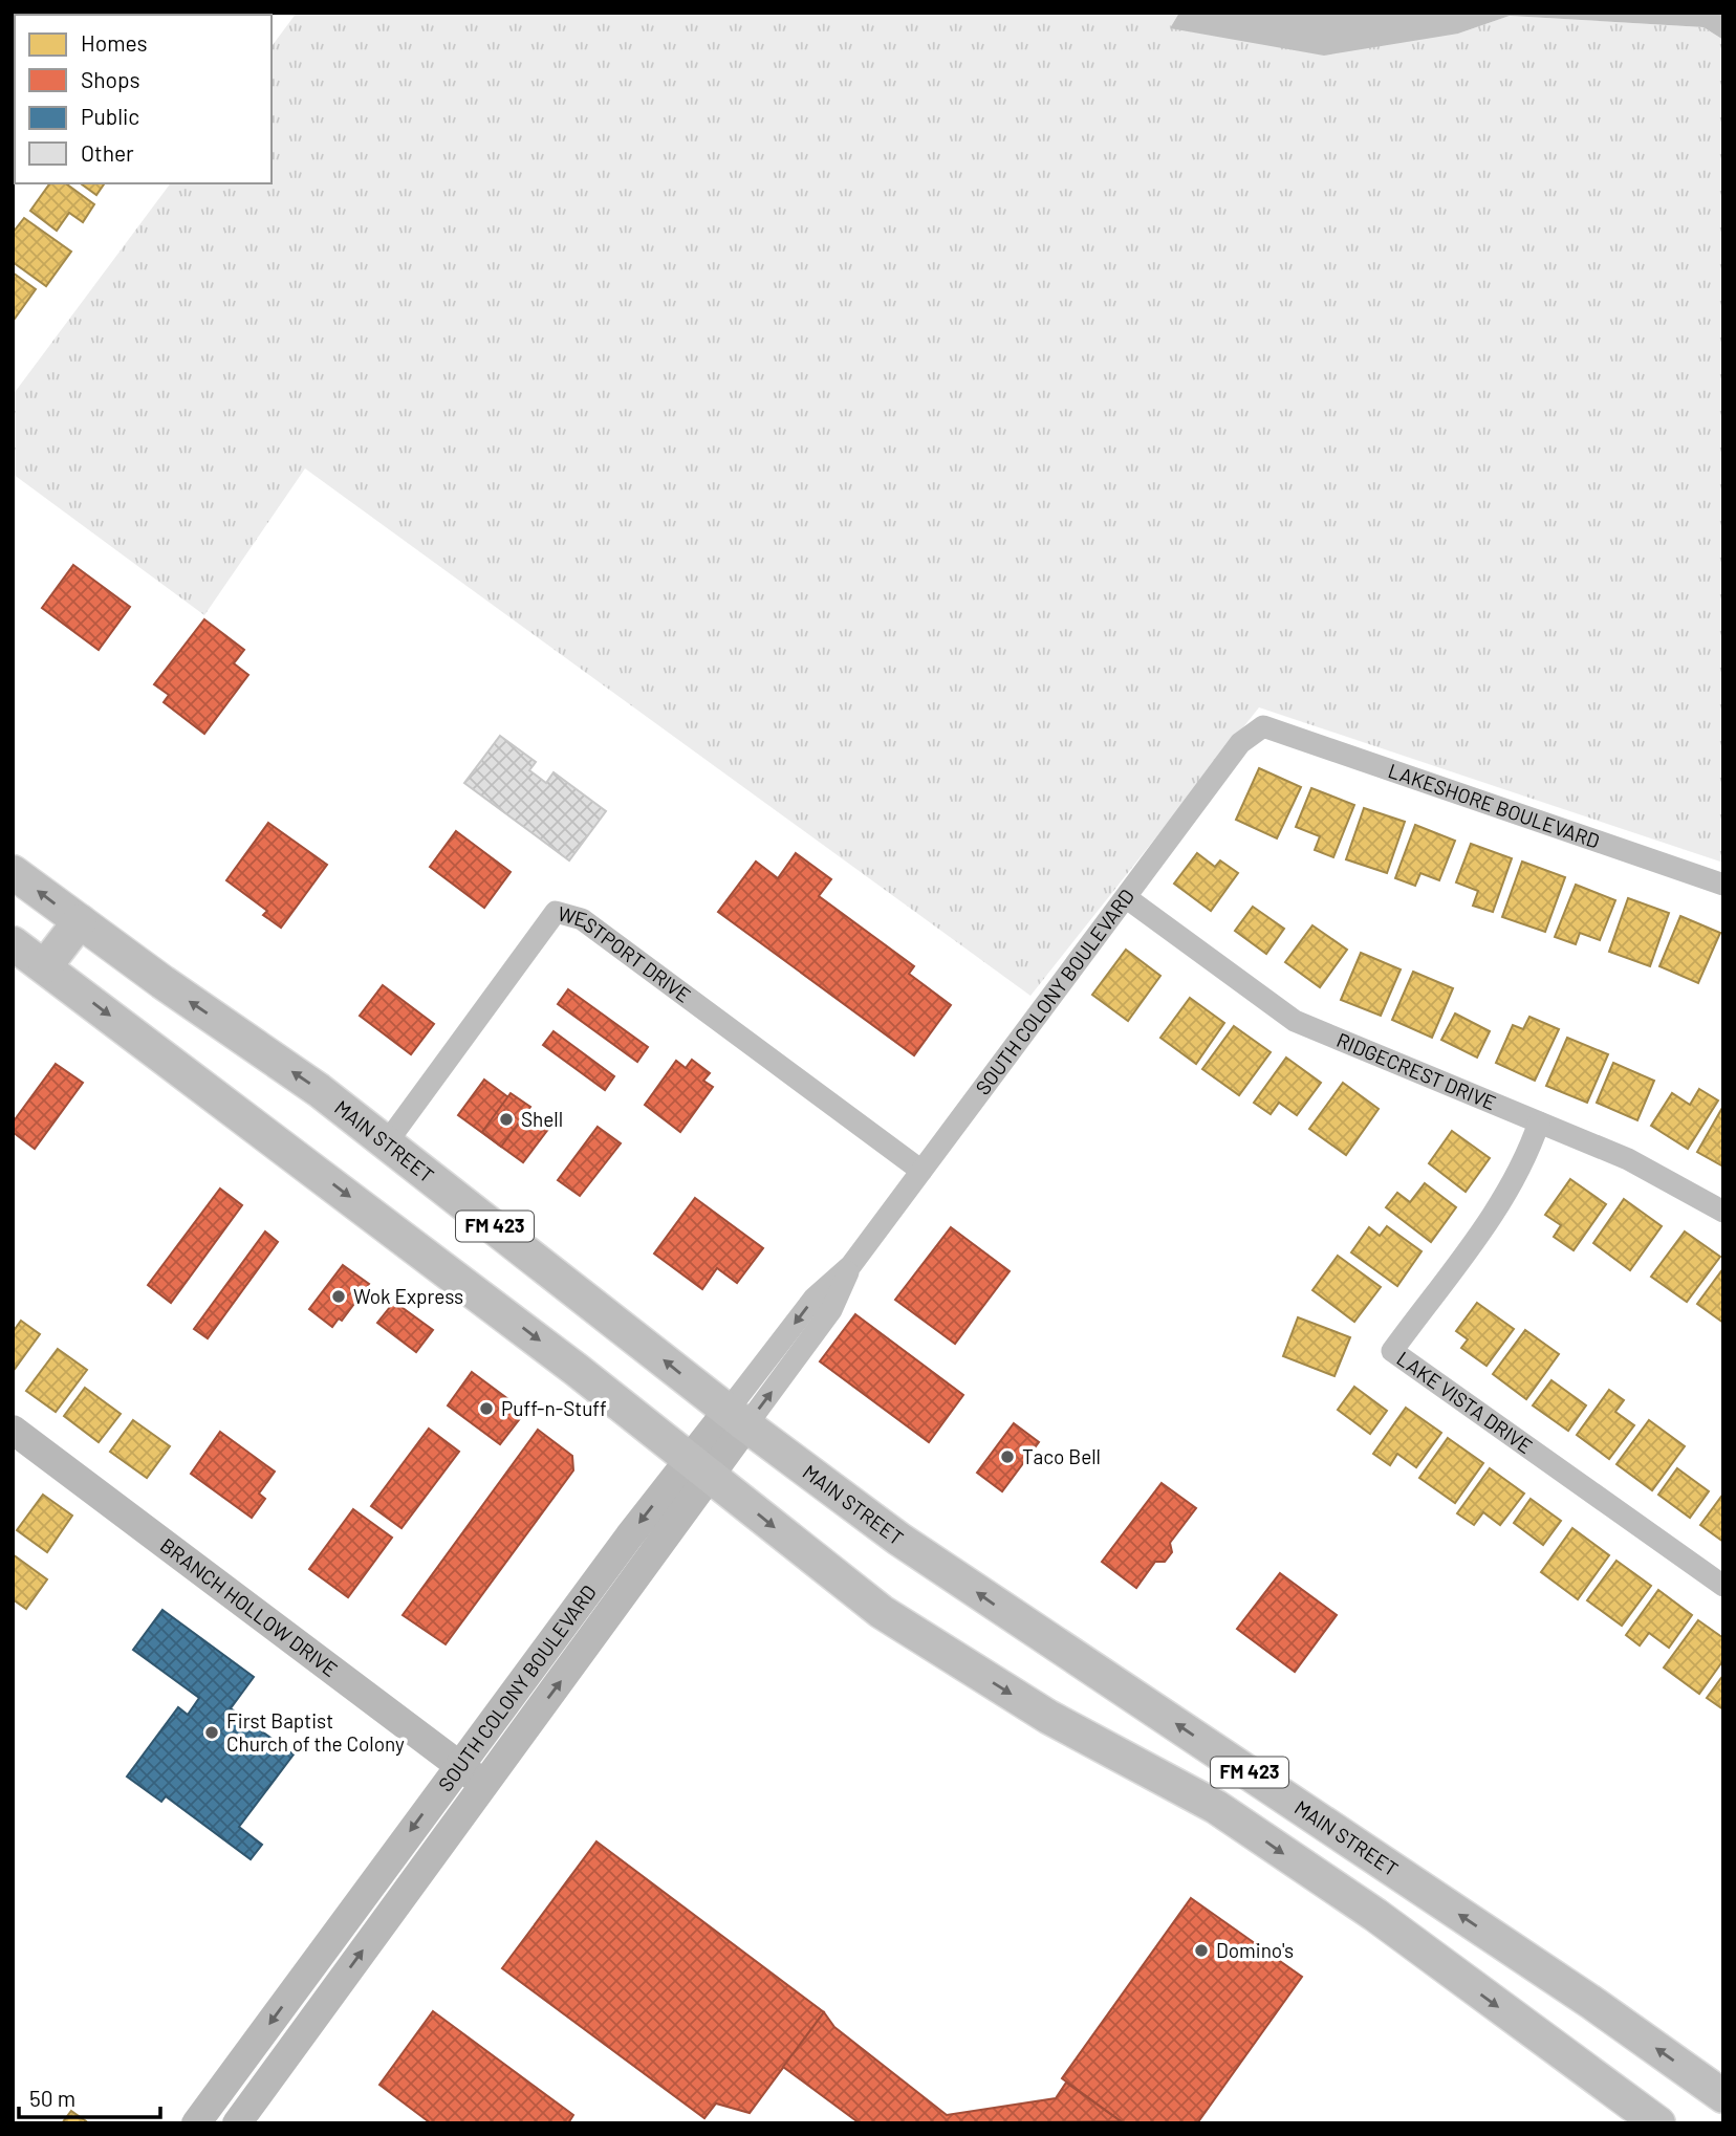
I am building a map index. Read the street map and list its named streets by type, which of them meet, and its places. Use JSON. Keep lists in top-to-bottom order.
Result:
{
  "streets": {
    "main road": [
      "SOUTH COLONY BOULEVARD",
      "MAIN STREET",
      "FM 423",
      "BRANCH HOLLOW DRIVE"
    ],
    "street": [
      "LAKESHORE BOULEVARD",
      "WESTPORT DRIVE",
      "RIDGECREST DRIVE",
      "LAKE VISTA DRIVE"
    ]
  },
  "crossings": [
    ["LAKESHORE BOULEVARD", "SOUTH COLONY BOULEVARD"],
    ["WESTPORT DRIVE", "SOUTH COLONY BOULEVARD"],
    ["WESTPORT DRIVE", "MAIN STREET"],
    ["SOUTH COLONY BOULEVARD", "RIDGECREST DRIVE"],
    ["SOUTH COLONY BOULEVARD", "MAIN STREET"],
    ["SOUTH COLONY BOULEVARD", "FM 423"],
    ["SOUTH COLONY BOULEVARD", "BRANCH HOLLOW DRIVE"],
    ["RIDGECREST DRIVE", "LAKE VISTA DRIVE"]
  ],
  "places": [
    "Shell",
    "Wok Express",
    "Puff-n-Stuff",
    "Taco Bell",
    "First Baptist Church of the Colony",
    "Domino's"
  ],
  "legend": [
    "Homes",
    "Shops",
    "Public",
    "Other"
  ],
  "scale_bar": "50 m"
}
